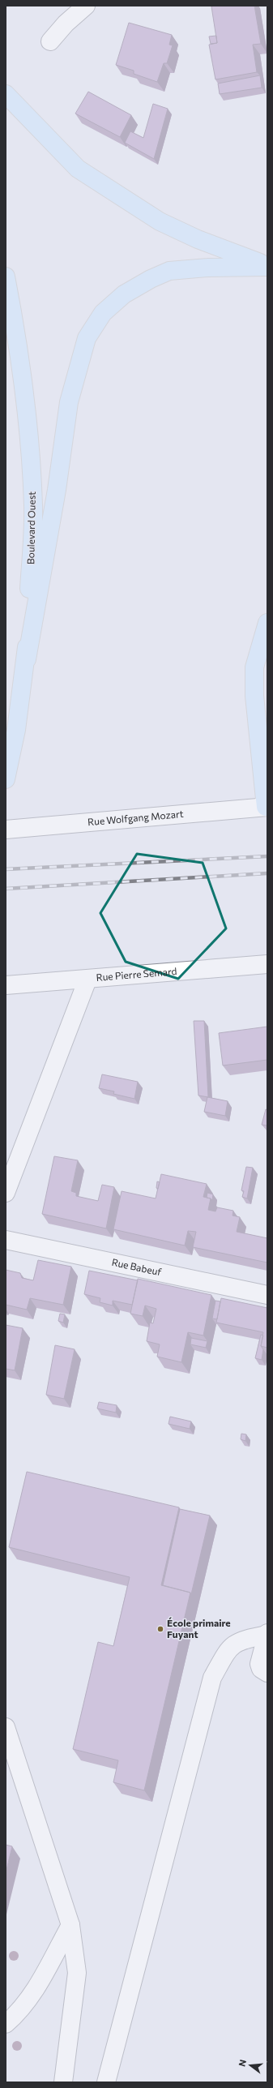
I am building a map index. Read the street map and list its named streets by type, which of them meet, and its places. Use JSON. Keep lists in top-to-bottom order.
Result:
{
  "streets": {
    "main road": ["Boulevard Ouest"],
    "street": ["Rue Wolfgang Mozart", "Rue Pierre Semard", "Rue Babeuf"]
  },
  "places": ["École primaire Fuyant"],
  "north": "left"
}
